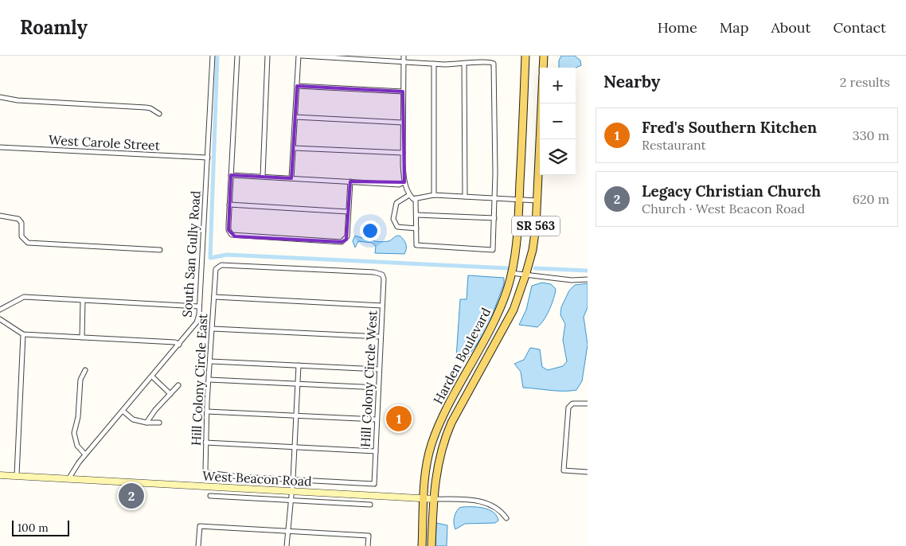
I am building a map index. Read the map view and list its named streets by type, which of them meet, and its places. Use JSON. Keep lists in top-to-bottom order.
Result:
{
  "streets": {
    "main road": ["SR 563", "Harden Boulevard"],
    "street": [
      "West Carole Street",
      "South San Gully Road",
      "Hill Colony Circle West",
      "Hill Colony Circle East",
      "West Beacon Road"
    ]
  },
  "crossings": [
    ["West Carole Street", "South San Gully Road"],
    ["South San Gully Road", "West Beacon Road"],
    ["Harden Boulevard", "West Beacon Road"],
    ["Hill Colony Circle West", "Hill Colony Circle East"]
  ],
  "scale_bar": "100 m",
  "page": {
    "header": "Roamly",
    "nav": [
      "Home",
      "Map",
      "About",
      "Contact"
    ],
    "heading": ["Nearby", "2 results"],
    "map_buttons": ["+", "−"],
    "list": [
      {
        "mark": "1",
        "name": "Fred's Southern Kitchen",
        "note": "Restaurant",
        "value": "330 m"
      },
      {
        "mark": "2",
        "name": "Legacy Christian Church",
        "note": "Church · West Beacon Road",
        "value": "620 m"
      }
    ],
    "pins": ["1", "2"],
    "scale": "100 m"
  }
}
